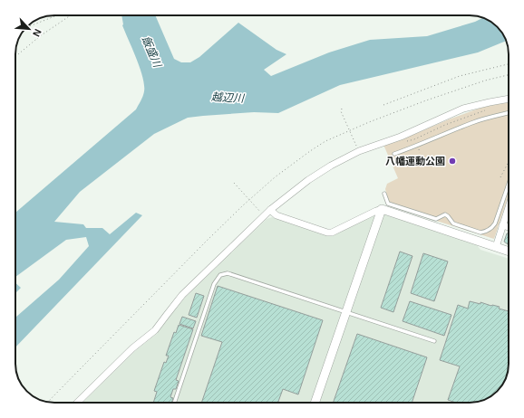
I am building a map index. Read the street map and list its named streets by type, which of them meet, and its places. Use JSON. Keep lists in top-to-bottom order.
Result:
{
  "water": ["飯盛川", "越辺川"],
  "places": ["八幡運動公園"],
  "north": "bottom right"
}
